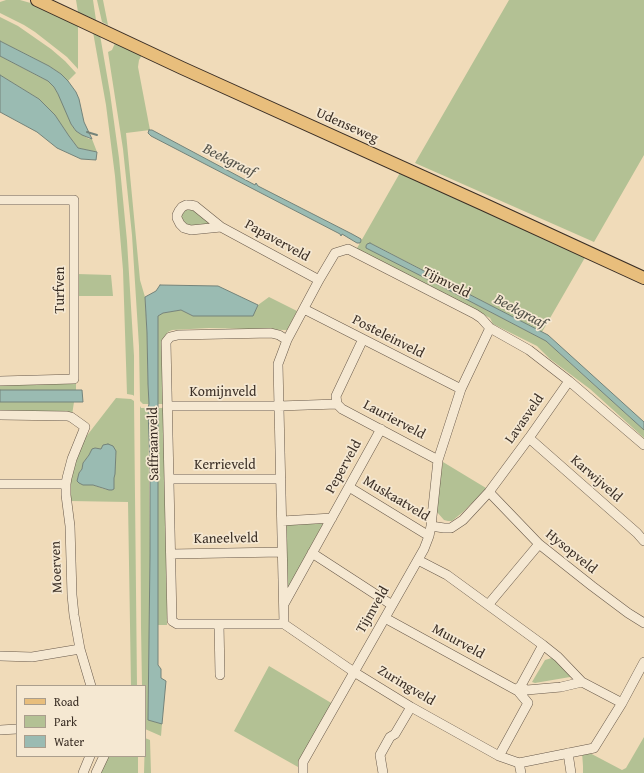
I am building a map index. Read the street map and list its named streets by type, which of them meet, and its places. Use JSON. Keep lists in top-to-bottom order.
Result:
{
  "streets": {
    "main road": ["Udenseweg"],
    "street": [
      "Papaverveld",
      "Tijmveld",
      "Turfven",
      "Posteleinveld",
      "Komijnveld",
      "Lavasveld",
      "Laurierveld",
      "Saffraanveld",
      "Kerrieveld",
      "Peperveld",
      "Karwijveld",
      "Muskaatveld",
      "Kaneelveld",
      "Hysopveld",
      "Moerven",
      "Muurveld",
      "Zuringveld"
    ]
  },
  "crossings": [
    ["Papaverveld", "Tijmveld"],
    ["Tijmveld", "Posteleinveld"],
    ["Tijmveld", "Komijnveld"],
    ["Tijmveld", "Lavasveld"],
    ["Tijmveld", "Laurierveld"],
    ["Tijmveld", "Saffraanveld"],
    ["Tijmveld", "Kerrieveld"],
    ["Tijmveld", "Peperveld"],
    ["Tijmveld", "Muskaatveld"],
    ["Tijmveld", "Kaneelveld"],
    ["Tijmveld", "Muurveld"],
    ["Tijmveld", "Zuringveld"],
    ["Komijnveld", "Saffraanveld"],
    ["Lavasveld", "Karwijveld"],
    ["Lavasveld", "Hysopveld"],
    ["Laurierveld", "Peperveld"],
    ["Saffraanveld", "Kerrieveld"],
    ["Saffraanveld", "Kaneelveld"],
    ["Saffraanveld", "Zuringveld"],
    ["Peperveld", "Muskaatveld"]
  ],
  "water": ["Beekgraaf"],
  "legend": ["Road", "Park", "Water"]
}
